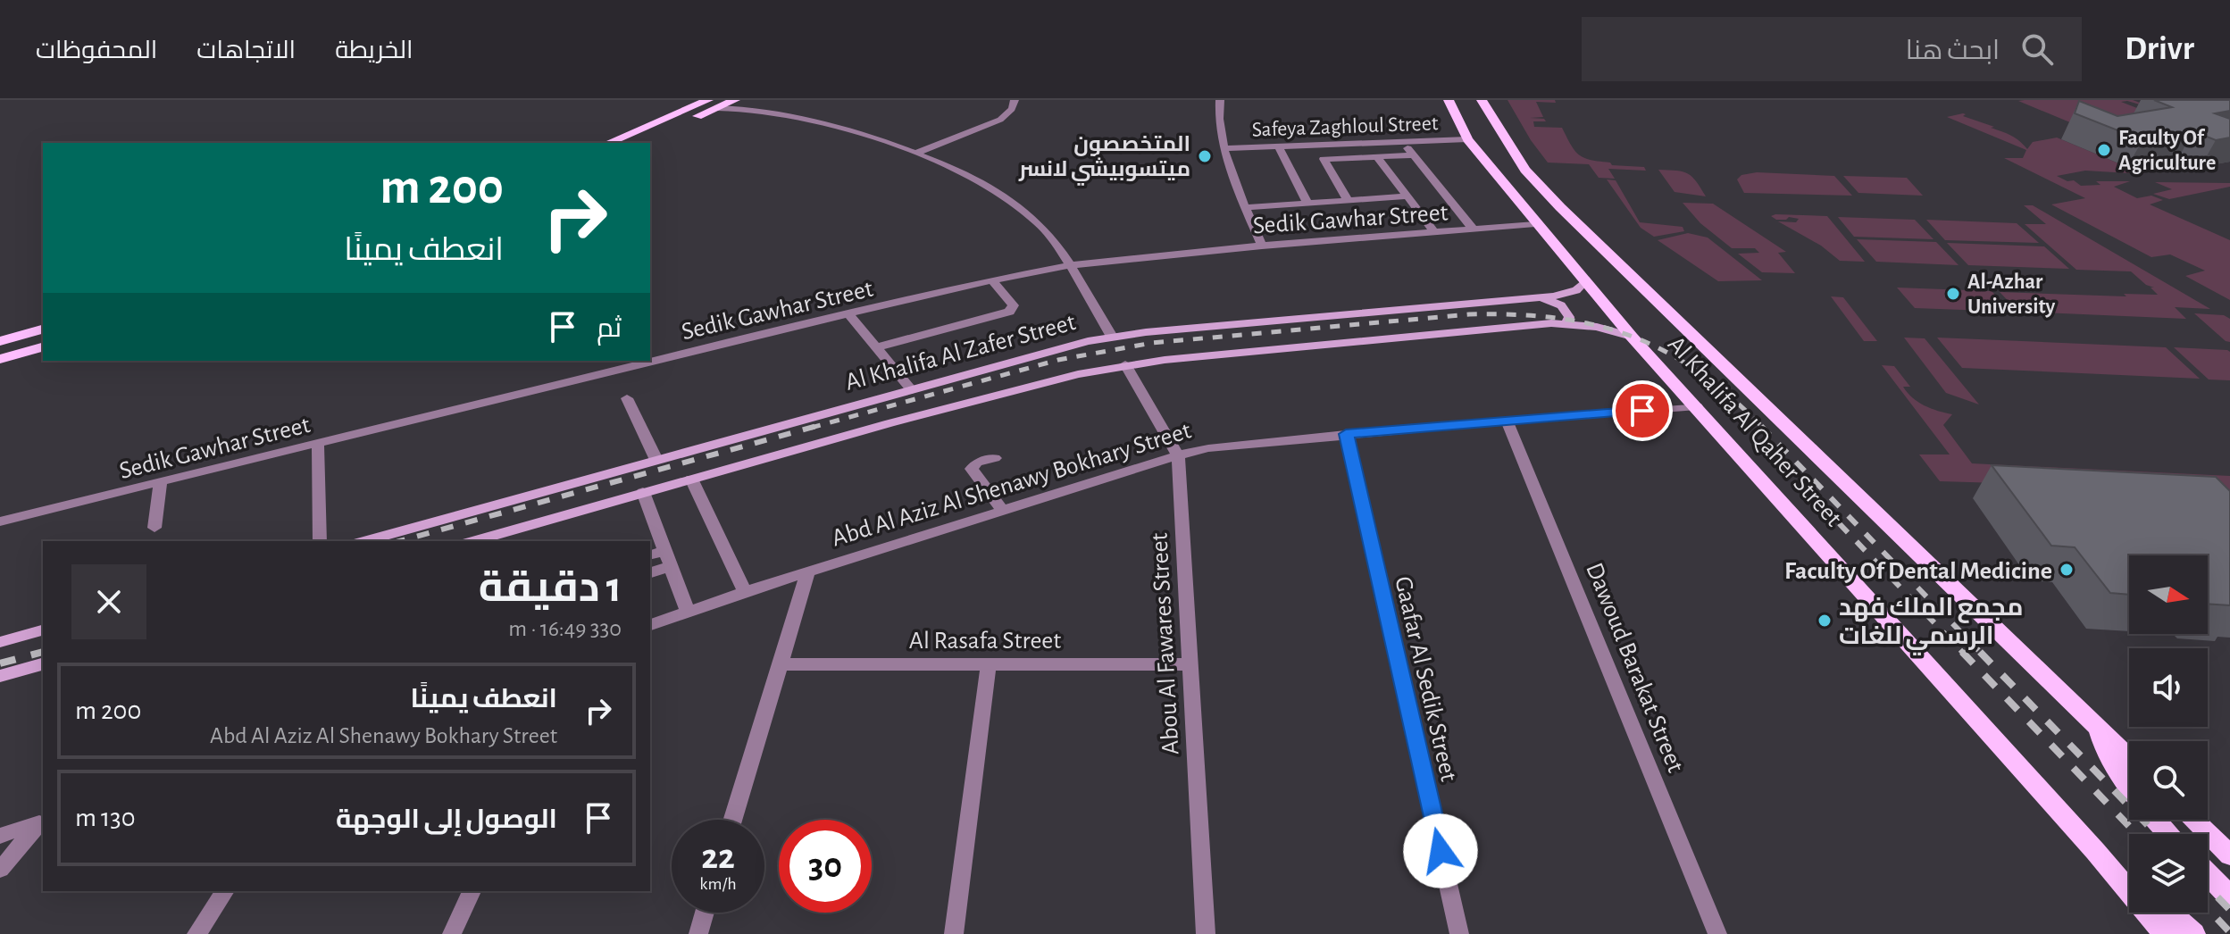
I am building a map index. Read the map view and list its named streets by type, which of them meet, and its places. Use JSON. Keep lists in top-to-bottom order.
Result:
{
  "streets": {
    "main road": ["Al Khalifa Al Qaher Street"],
    "street": [
      "Safeya Zaghloul Street",
      "Sedik Gawhar Street",
      "Al Khalifa Al Zafer Street",
      "Abd Al Aziz Al Shenawy Bokhary Street",
      "Al Rasafa Street",
      "Abou Al Fawares Street",
      "Dawoud Barakat Street",
      "Gaafar Al Sedik Street"
    ]
  },
  "crossings": [
    ["Safeya Zaghloul Street", "Al Khalifa Al Qaher Street"],
    ["Sedik Gawhar Street", "Al Khalifa Al Qaher Street"],
    ["Al Khalifa Al Zafer Street", "Al Khalifa Al Qaher Street"],
    ["Al Khalifa Al Zafer Street", "Abou Al Fawares Street"],
    ["Al Khalifa Al Qaher Street", "Abd Al Aziz Al Shenawy Bokhary Street"],
    ["Abd Al Aziz Al Shenawy Bokhary Street", "Abou Al Fawares Street"],
    ["Abd Al Aziz Al Shenawy Bokhary Street", "Dawoud Barakat Street"],
    ["Abd Al Aziz Al Shenawy Bokhary Street", "Gaafar Al Sedik Street"],
    ["Al Rasafa Street", "Abou Al Fawares Street"]
  ],
  "places": [
    "Faculty Of Agriculture",
    "المتخصصون ميتسوبيشي لانسر",
    "Al-Azhar University",
    "Faculty Of Dental Medicine",
    "مجمع الملك فهد الرسمي للغات"
  ],
  "north": "right",
  "page": {
    "header": "Drivr",
    "search": "ابحث هنا",
    "nav": ["الخريطة", "الاتجاهات", "المحفوظات"],
    "turn": ["200 m", "انعطف يمينًا"],
    "then": "ثم",
    "heading": ["1 دقيقة", "330 m · 16:49"],
    "list": [
      {
        "name": "انعطف يمينًا",
        "note": "Abd Al Aziz Al Shenawy Bokhary Street",
        "value": "200 m"
      },
      {
        "name": "الوصول إلى الوجهة",
        "value": "130 m"
      }
    ],
    "speed": "22 km/h",
    "limit": "30"
  }
}
